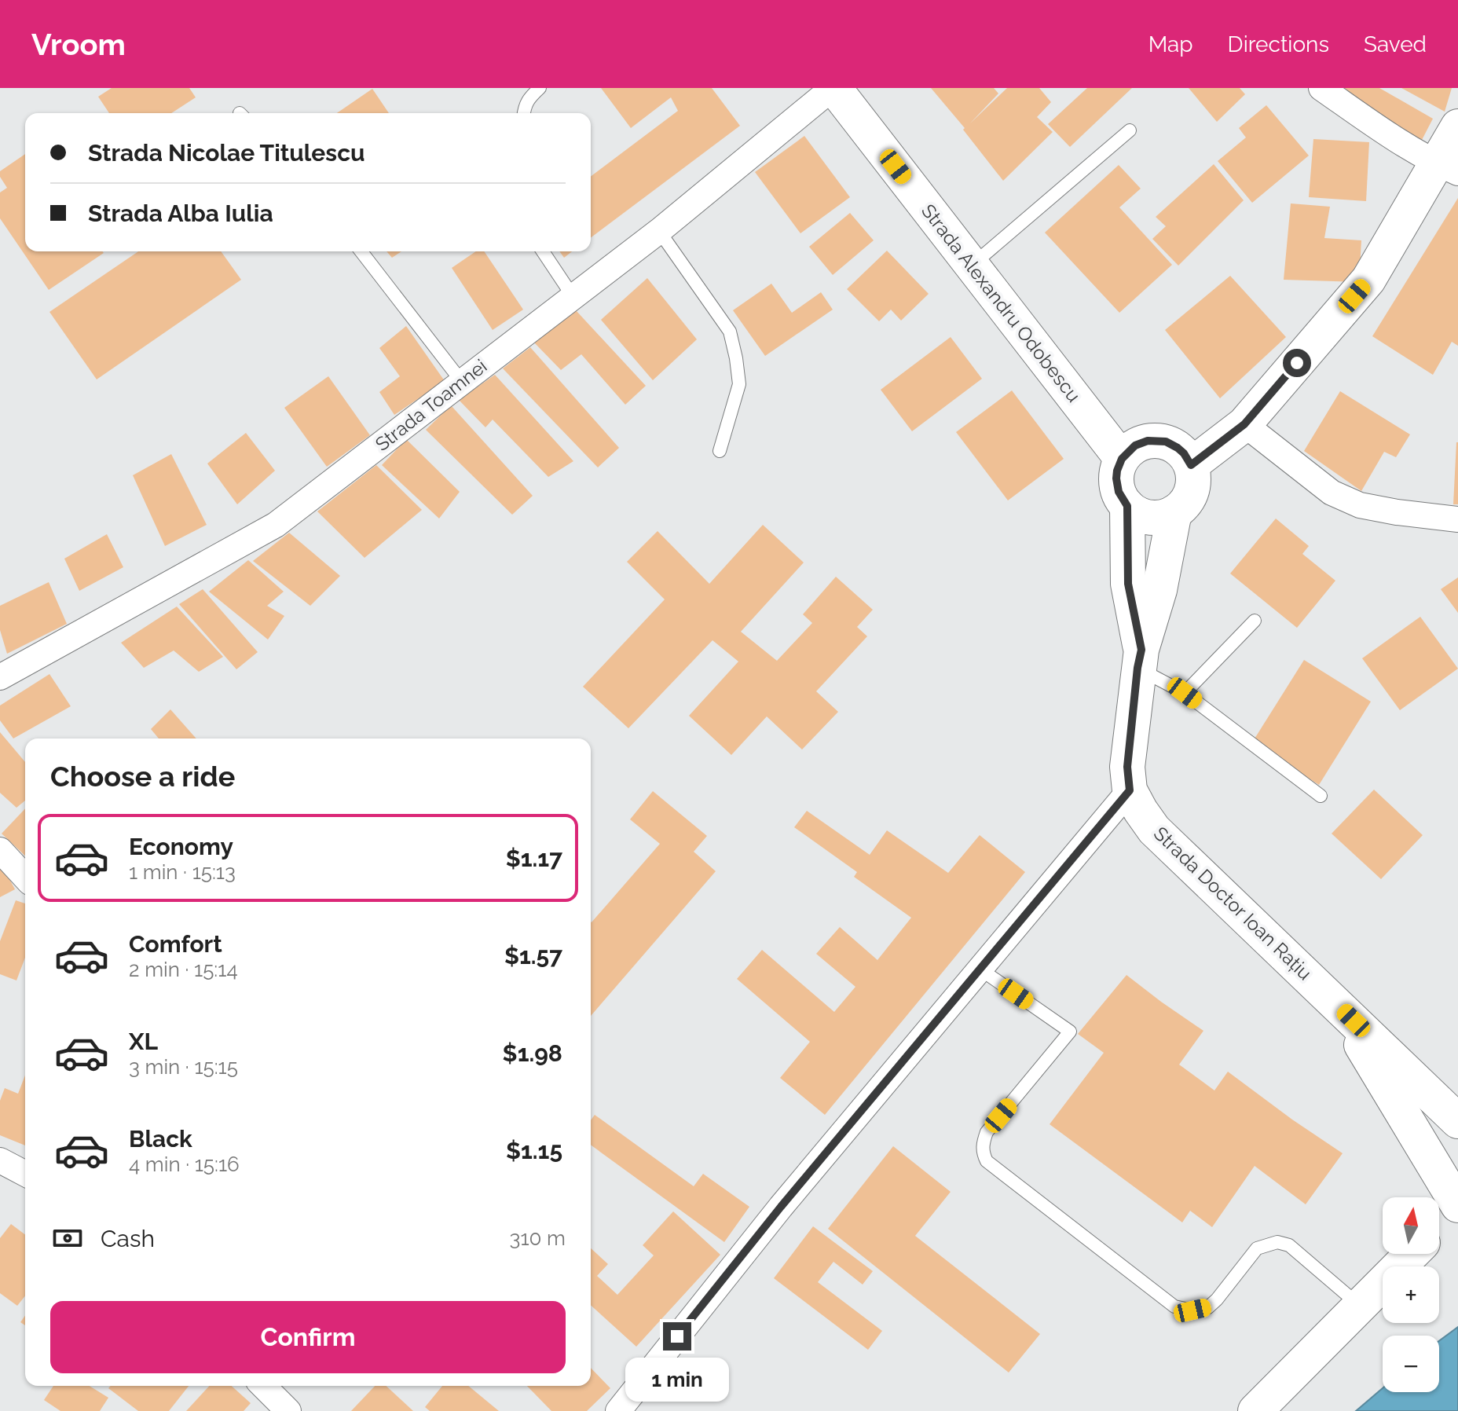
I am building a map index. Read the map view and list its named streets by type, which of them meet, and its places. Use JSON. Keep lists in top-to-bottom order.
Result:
{
  "streets": {
    "main road": ["Strada Alexandru Odobescu", "Strada Doctor Ioan Rațiu"],
    "street": ["Strada Toamnei"]
  },
  "crossings": [
    ["Strada Alexandru Odobescu", "Strada Toamnei"],
    ["Strada Alexandru Odobescu", "Strada Doctor Ioan Rațiu"]
  ],
  "north": "top",
  "page": {
    "header": "Vroom",
    "nav": ["Map", "Directions", "Saved"],
    "banner": ["Strada Nicolae Titulescu", "Strada Alba Iulia"],
    "heading": "Choose a ride",
    "list": [
      {
        "name": "Economy",
        "note": "1 min · 15:13",
        "value": "$1.17"
      },
      {
        "name": "Comfort",
        "note": "2 min · 15:14",
        "value": "$1.57"
      },
      {
        "name": "XL",
        "note": "3 min · 15:15",
        "value": "$1.98"
      },
      {
        "name": "Black",
        "note": "4 min · 15:16",
        "value": "$1.15"
      }
    ],
    "map_buttons": ["+", "−"],
    "pay": ["Cash", "310 m"],
    "buttons": "Confirm",
    "bubble": "1 min"
  }
}
